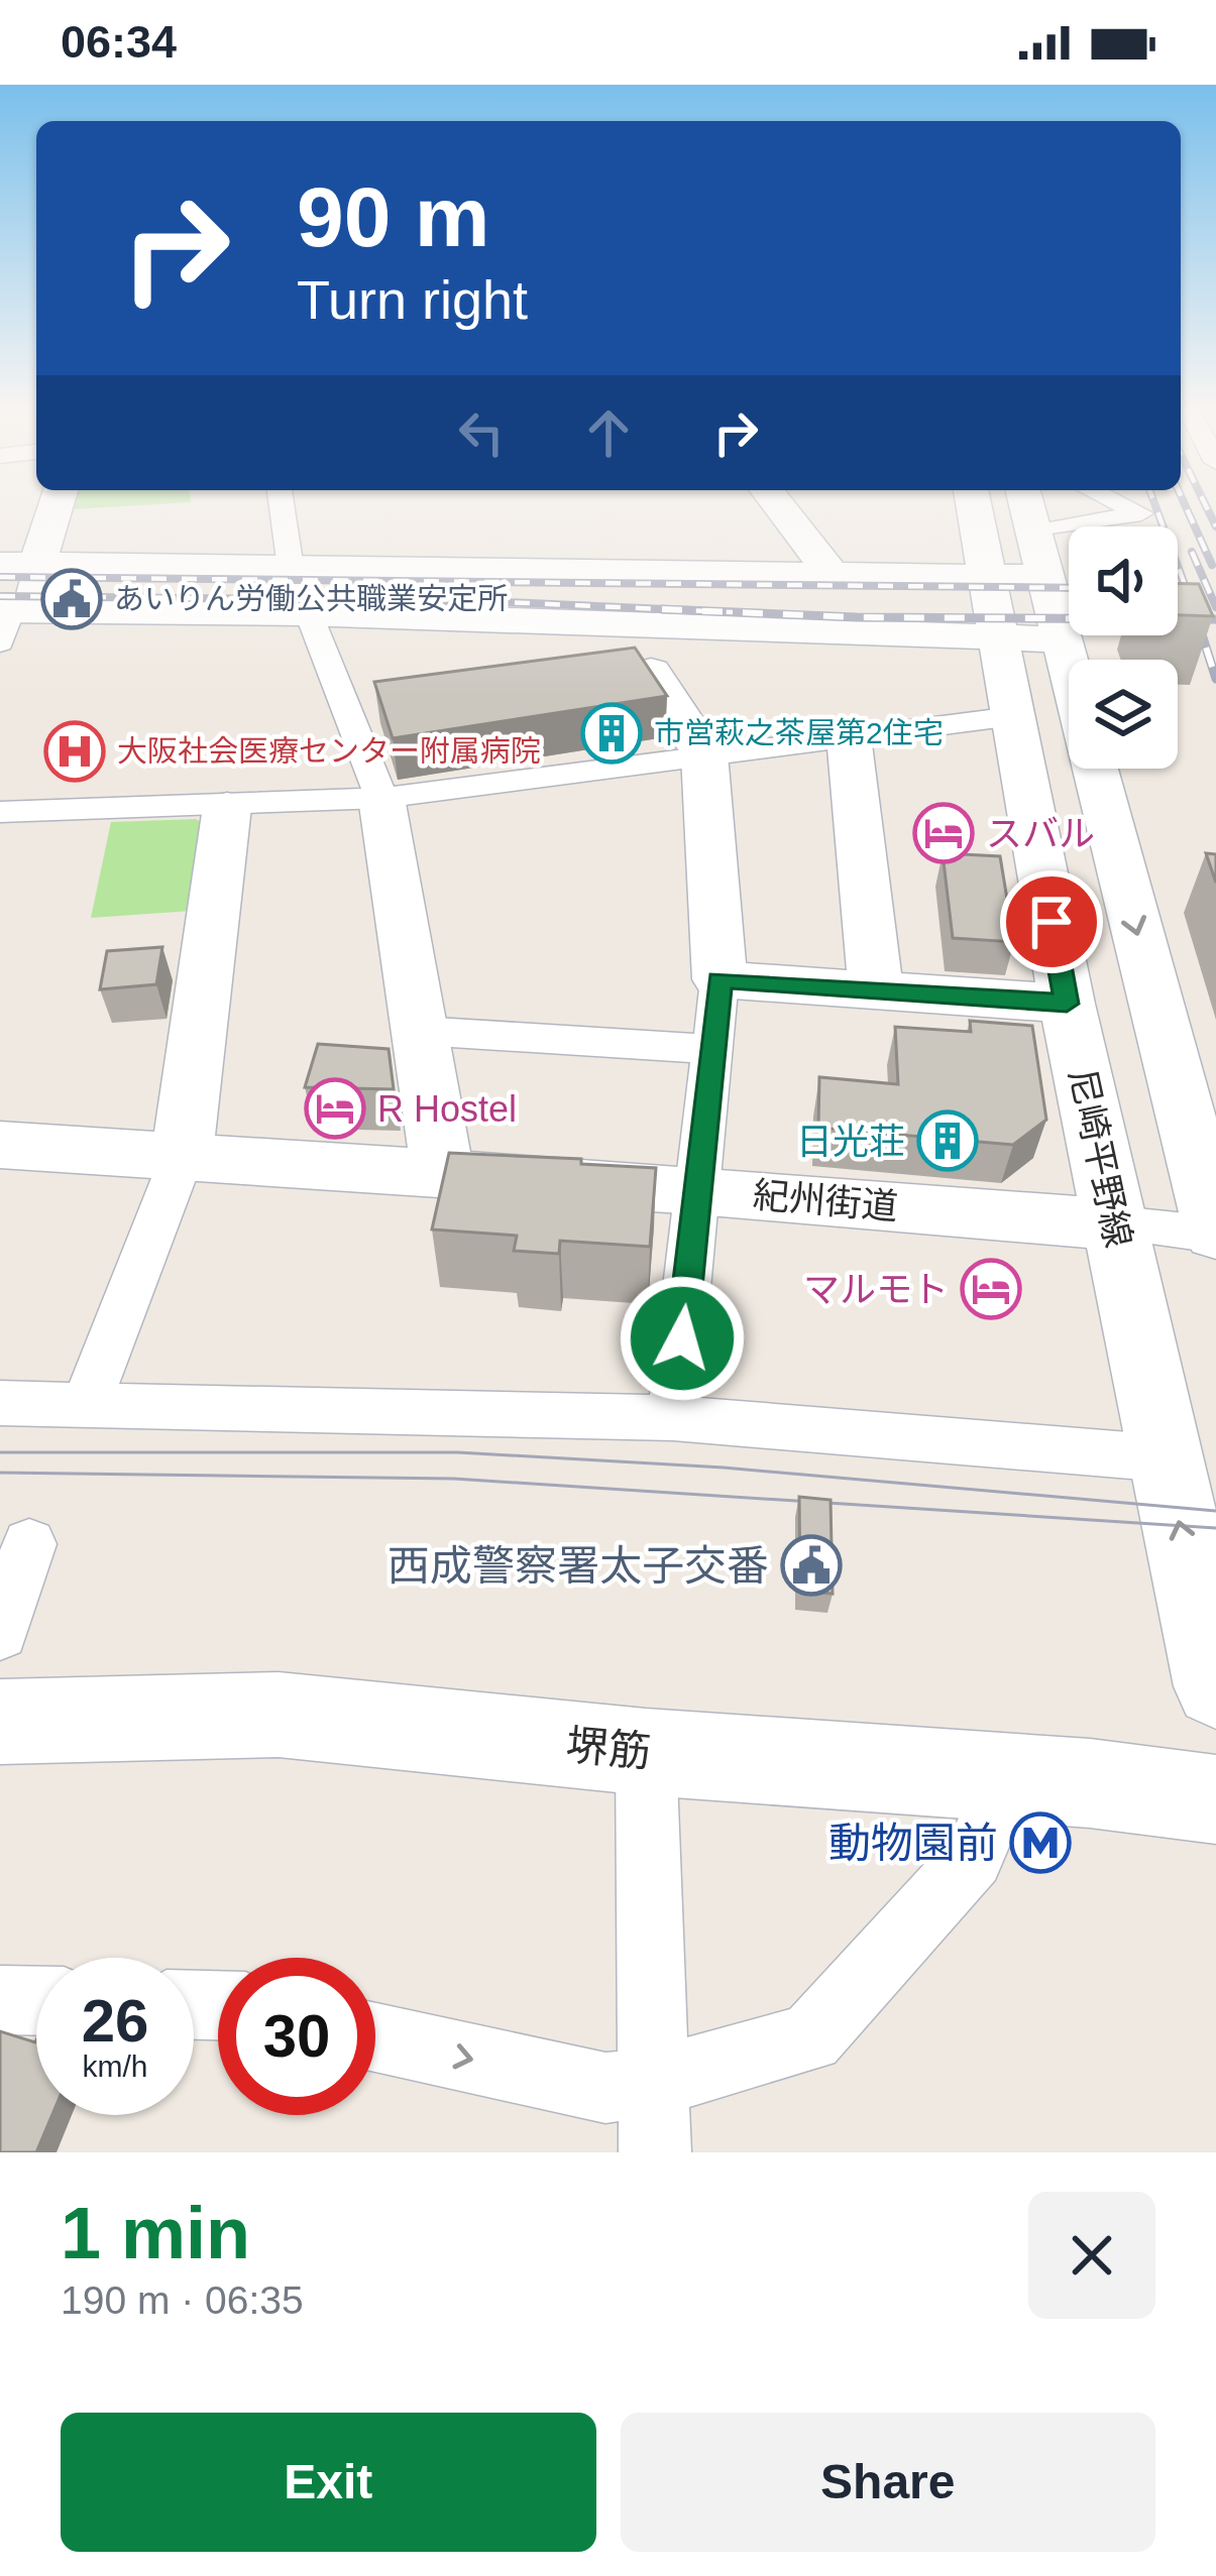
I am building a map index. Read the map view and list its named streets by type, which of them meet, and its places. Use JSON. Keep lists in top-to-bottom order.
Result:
{
  "streets": {
    "street": ["尼崎平野線", "紀州街道", "堺筋"]
  },
  "crossings": [
    ["尼崎平野線", "紀州街道"]
  ],
  "places": {
    "public building": ["あいりん労働公共職業安定所", "西成警察署太子交番"],
    "building": ["市営萩之茶屋第2住宅", "日光荘"],
    "hospital": ["大阪社会医療センター附属病院"],
    "hotel": ["スバル", "R Hostel", "マルモト"],
    "metro station": ["動物園前"]
  },
  "page": {
    "status": "06:34",
    "turn": ["90 m", "Turn right"],
    "speed": "26 km/h",
    "limit": "30",
    "heading": ["1 min", "190 m · 06:35"],
    "buttons": ["Exit", "Share"]
  }
}
